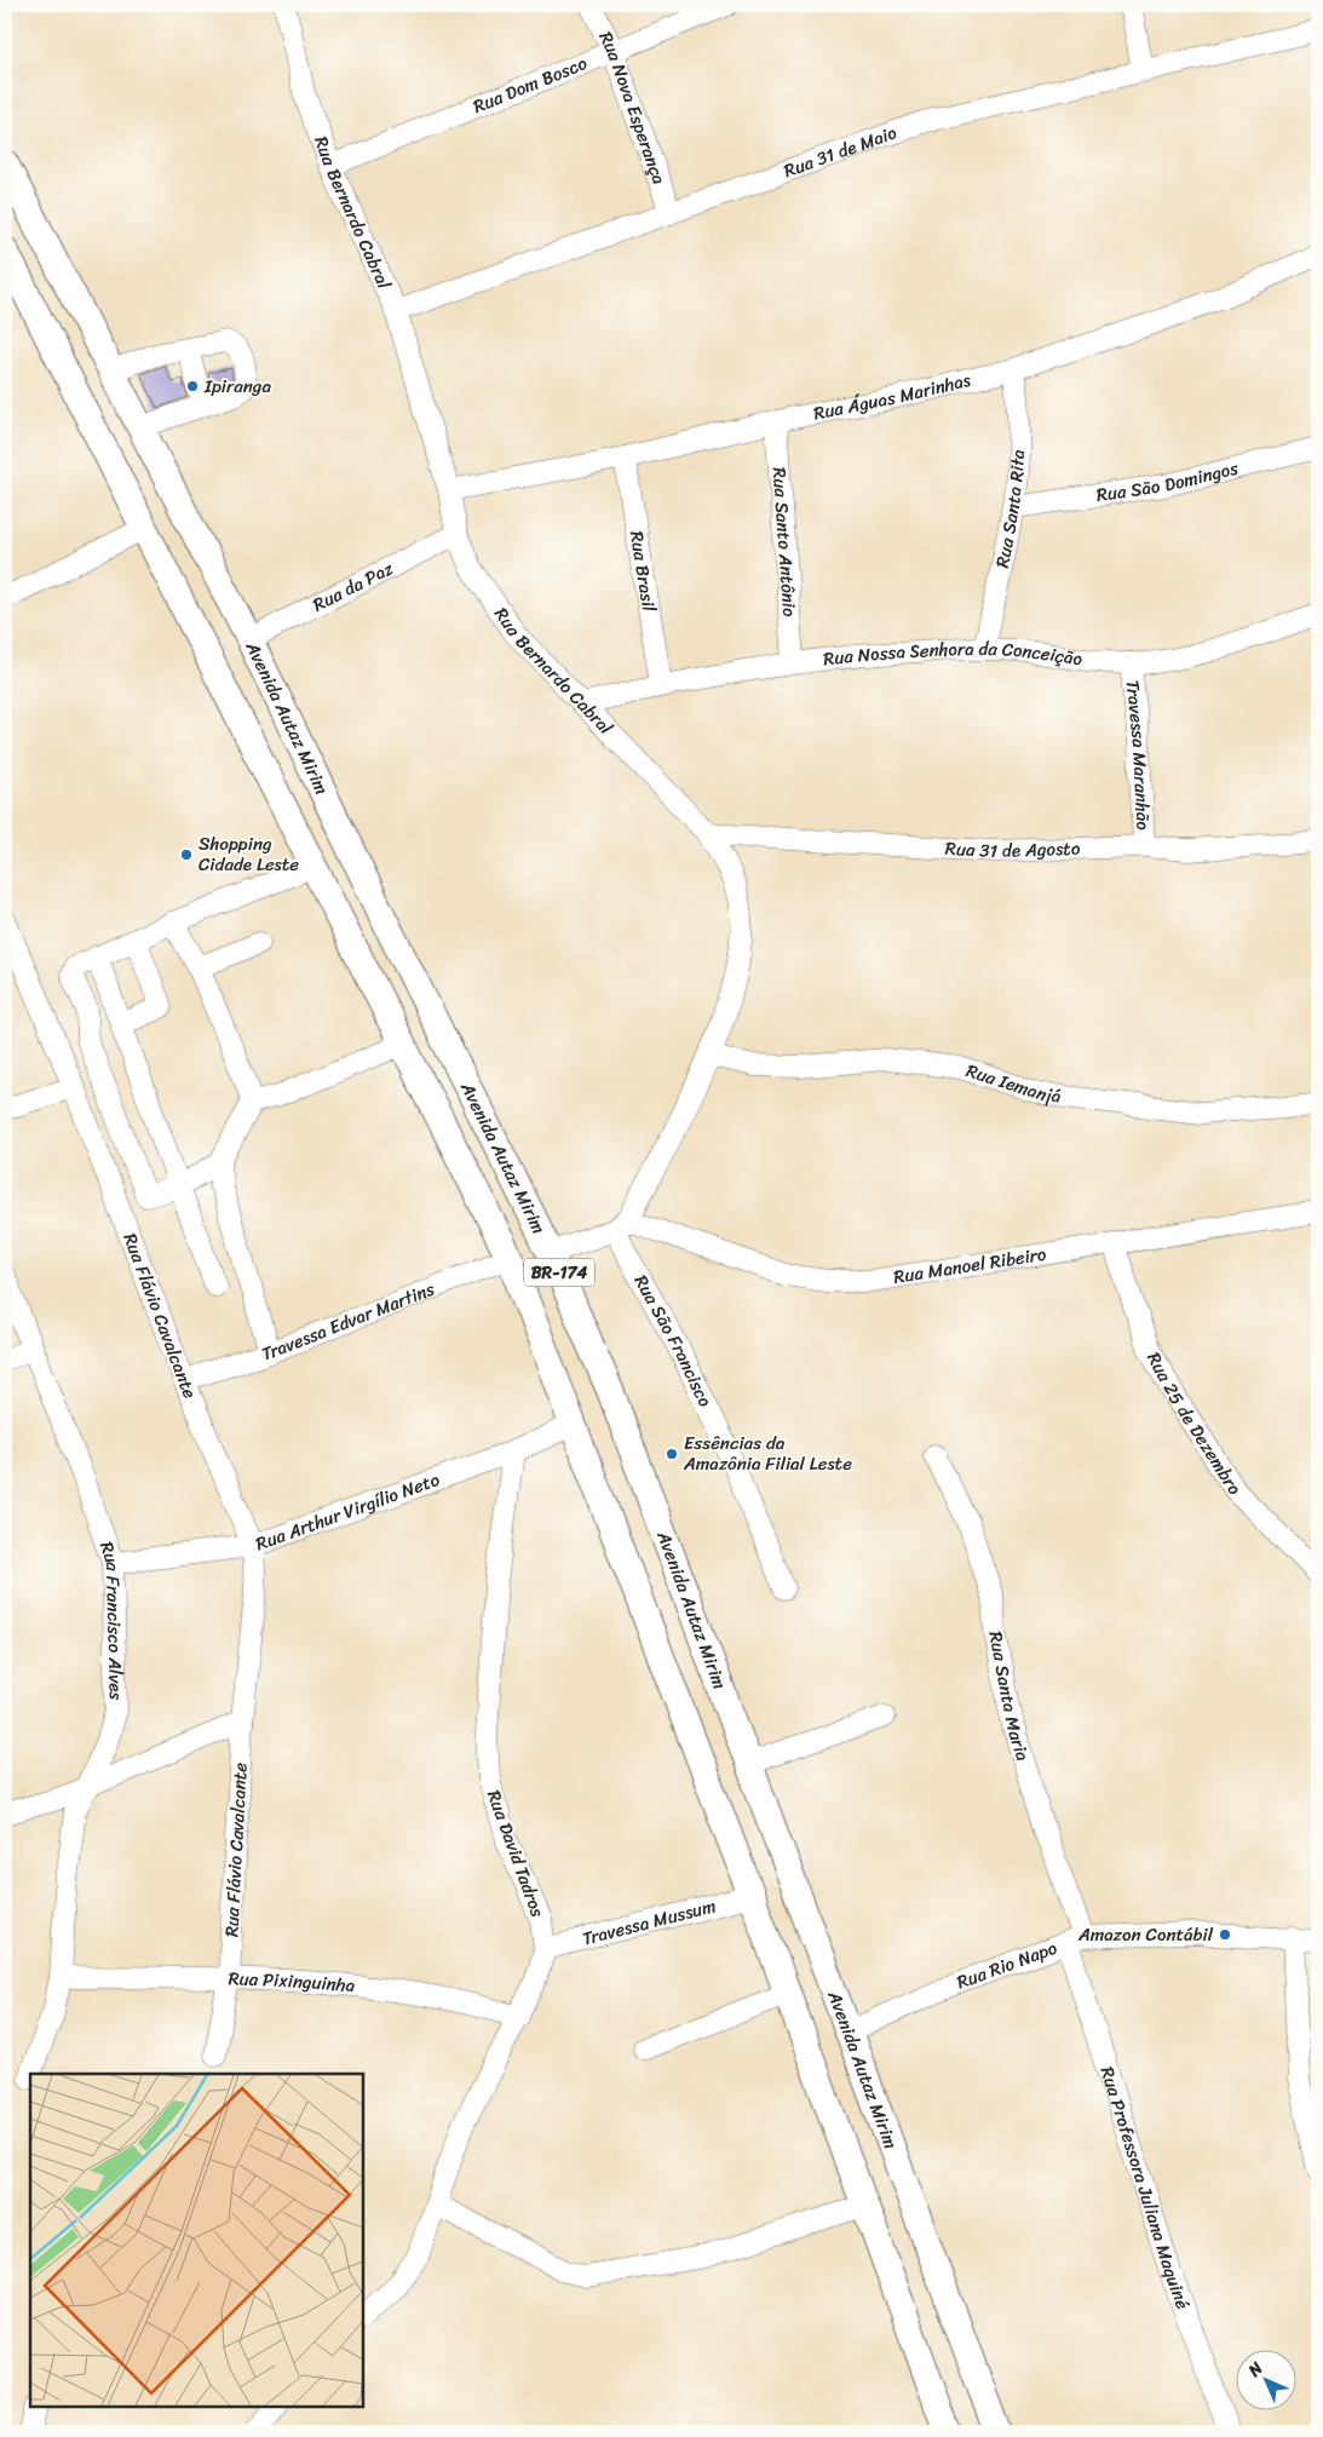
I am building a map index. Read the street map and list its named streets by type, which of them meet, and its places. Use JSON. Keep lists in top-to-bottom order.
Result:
{
  "streets": {
    "main road": ["Avenida Autaz Mirim", "BR-174"],
    "street": [
      "Rua Dom Bosco",
      "Rua Nova Esperança",
      "Rua 31 de Maio",
      "Rua Bernardo Cabral",
      "Rua Águas Marinhas",
      "Rua São Domingos",
      "Rua Santa Rita",
      "Rua Santo Antônio",
      "Rua Brasil",
      "Rua da Paz",
      "Rua Nossa Senhora da Conceição",
      "Travessa Maranhão",
      "Rua 31 de Agosto",
      "Rua Iemanjá",
      "Rua Manoel Ribeiro",
      "Rua Flávio Cavalcante",
      "Travessa Edvar Martins",
      "Rua São Francisco",
      "Rua 25 de Dezembro",
      "Rua Arthur Virgílio Neto",
      "Rua Francisco Alves",
      "Rua Santa Maria",
      "Rua David Tadros",
      "Travessa Mussum",
      "Rua Rio Napo",
      "Rua Pixinguinha",
      "Rua Professora Juliana Maquiné"
    ]
  },
  "crossings": [
    ["Rua Dom Bosco", "Rua Nova Esperança"],
    ["Rua Dom Bosco", "Rua Bernardo Cabral"],
    ["Rua Nova Esperança", "Rua 31 de Maio"],
    ["Rua 31 de Maio", "Rua Bernardo Cabral"],
    ["Rua Bernardo Cabral", "Rua Águas Marinhas"],
    ["Rua Bernardo Cabral", "Rua da Paz"],
    ["Rua Bernardo Cabral", "Rua Nossa Senhora da Conceição"],
    ["Rua Bernardo Cabral", "Rua 31 de Agosto"],
    ["Rua Bernardo Cabral", "Rua Iemanjá"],
    ["Rua Bernardo Cabral", "Rua Manoel Ribeiro"],
    ["Rua Bernardo Cabral", "Rua São Francisco"],
    ["Rua Águas Marinhas", "Rua Santa Rita"],
    ["Rua Águas Marinhas", "Rua Santo Antônio"],
    ["Rua Águas Marinhas", "Rua Brasil"],
    ["Rua São Domingos", "Rua Santa Rita"],
    ["Rua Santa Rita", "Rua Nossa Senhora da Conceição"],
    ["Rua Santo Antônio", "Rua Nossa Senhora da Conceição"],
    ["Rua Brasil", "Rua Nossa Senhora da Conceição"],
    ["Rua da Paz", "Avenida Autaz Mirim"],
    ["Rua Nossa Senhora da Conceição", "Travessa Maranhão"],
    ["Avenida Autaz Mirim", "Rua Rio Napo"],
    ["Travessa Maranhão", "Rua 31 de Agosto"],
    ["Rua Manoel Ribeiro", "Rua São Francisco"],
    ["Rua Manoel Ribeiro", "Rua 25 de Dezembro"],
    ["BR-174", "Travessa Edvar Martins"],
    ["BR-174", "Rua Arthur Virgílio Neto"],
    ["BR-174", "Travessa Mussum"],
    ["Rua Flávio Cavalcante", "Travessa Edvar Martins"],
    ["Rua Flávio Cavalcante", "Rua Arthur Virgílio Neto"],
    ["Rua Flávio Cavalcante", "Rua Pixinguinha"],
    ["Rua Arthur Virgílio Neto", "Rua Francisco Alves"],
    ["Rua Arthur Virgílio Neto", "Rua David Tadros"],
    ["Rua Francisco Alves", "Rua Pixinguinha"],
    ["Rua Santa Maria", "Rua Rio Napo"],
    ["Rua Santa Maria", "Rua Professora Juliana Maquiné"],
    ["Rua David Tadros", "Travessa Mussum"],
    ["Rua David Tadros", "Rua Pixinguinha"],
    ["Rua Rio Napo", "Rua Professora Juliana Maquiné"]
  ],
  "places": [
    "Ipiranga",
    "Shopping Cidade Leste",
    "Essências da Amazônia Filial Leste",
    "Amazon Contábil"
  ],
  "north": "top left"
}
